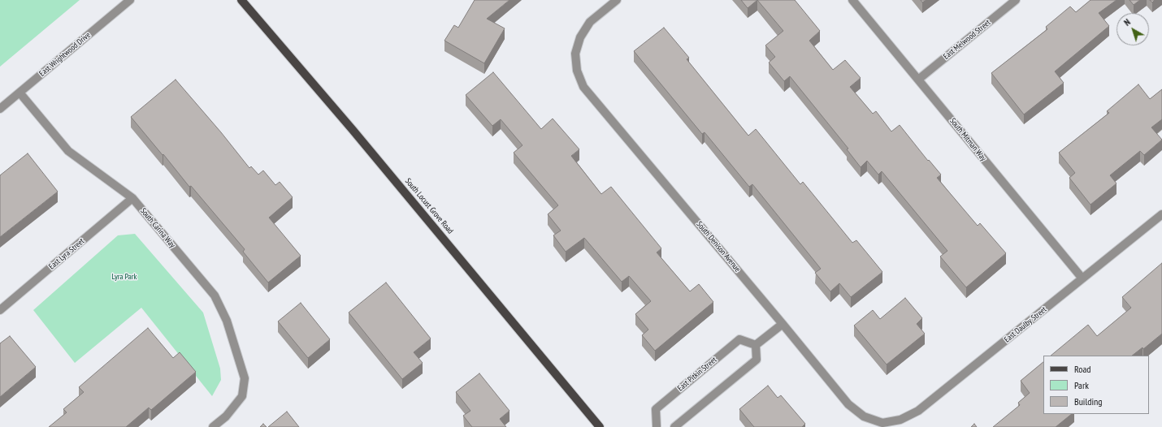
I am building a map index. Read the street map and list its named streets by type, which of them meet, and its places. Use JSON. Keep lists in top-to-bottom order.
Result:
{
  "streets": {
    "main road": ["South Locust Grove Road"],
    "street": [
      "East Melwood Street",
      "East Wrightwood Drive",
      "South Mitman Way",
      "South Carina Way",
      "South Denison Avenue",
      "East Lyra Street",
      "East Daulby Street",
      "East Pitkin Street"
    ]
  },
  "crossings": [
    ["East Melwood Street", "South Mitman Way"],
    ["East Wrightwood Drive", "South Carina Way"],
    ["South Mitman Way", "East Daulby Street"],
    ["South Carina Way", "East Lyra Street"],
    ["South Denison Avenue", "East Daulby Street"]
  ],
  "parks": ["Lyra Park"],
  "legend": ["Road", "Park", "Building"],
  "north": "top left"
}
